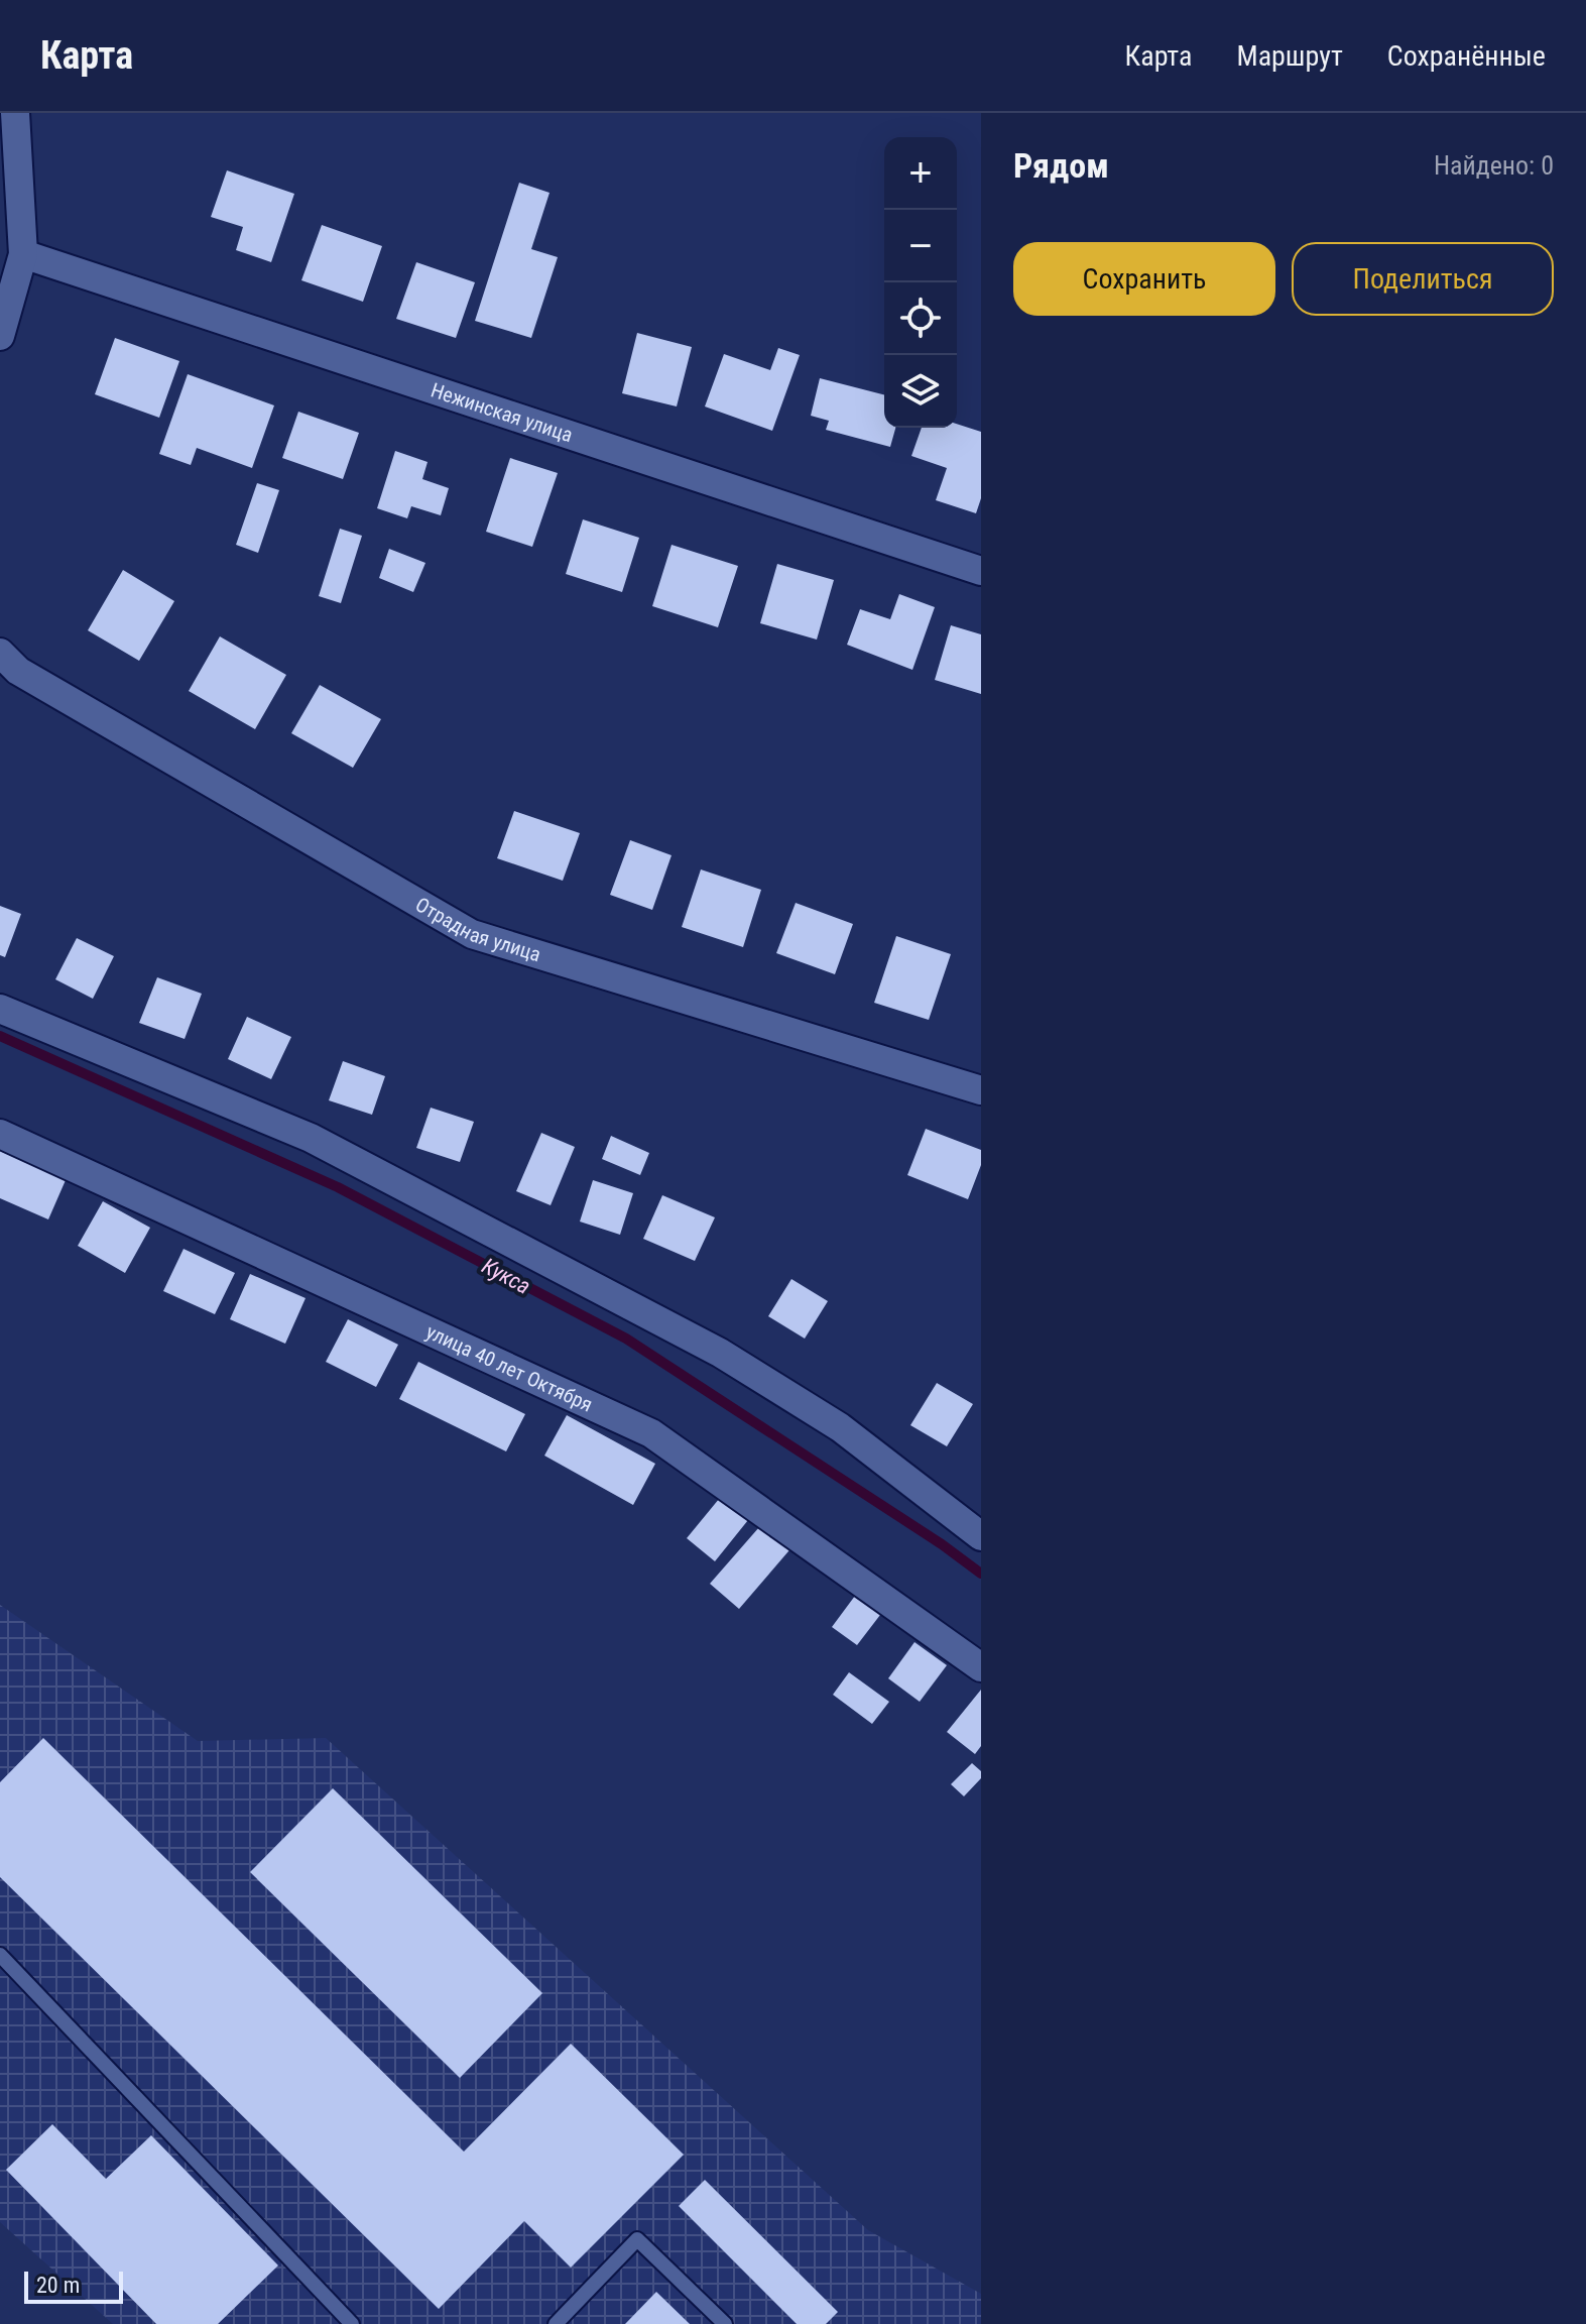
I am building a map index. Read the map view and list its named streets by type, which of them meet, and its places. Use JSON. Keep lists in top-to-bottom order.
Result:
{
  "streets": {
    "street": ["Нежинская улица", "Отрадная улица", "улица 40 лет Октября"]
  },
  "water": ["Кукса"],
  "scale_bar": "20 m",
  "page": {
    "header": "Карта",
    "nav": ["Карта", "Маршрут", "Сохранённые"],
    "heading": ["Рядом", "Найдено: 0"],
    "map_buttons": ["+", "−"],
    "buttons": ["Сохранить", "Поделиться"],
    "scale": "20 m"
  }
}
